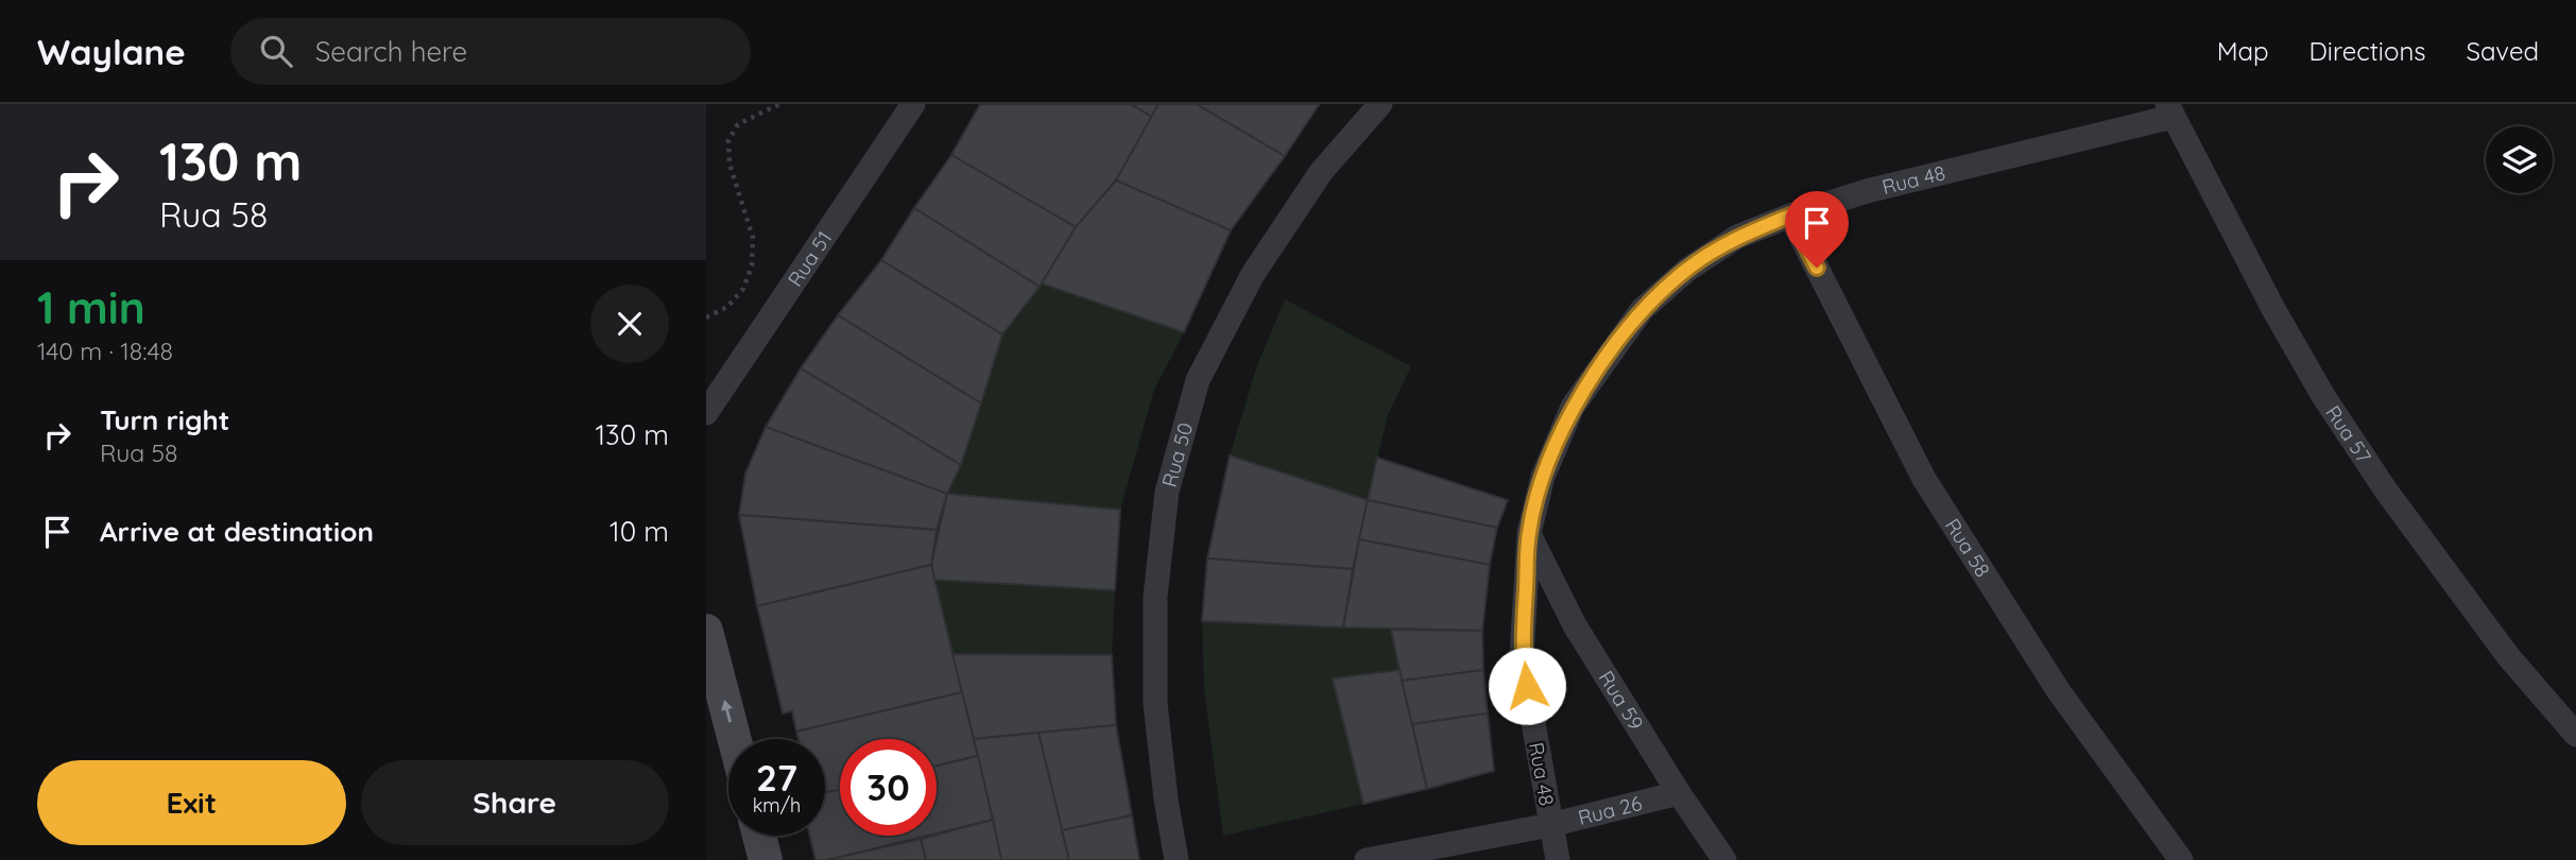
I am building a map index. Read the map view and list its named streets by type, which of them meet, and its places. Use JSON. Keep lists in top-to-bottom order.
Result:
{
  "streets": {
    "street": [
      "Rua 48",
      "Rua 51",
      "Rua 57",
      "Rua 50",
      "Rua 58",
      "Rua 59",
      "Rua 26"
    ]
  },
  "crossings": [
    ["Rua 48", "Rua 57"],
    ["Rua 48", "Rua 58"],
    ["Rua 48", "Rua 59"],
    ["Rua 48", "Rua 26"],
    ["Rua 59", "Rua 26"]
  ],
  "page": {
    "header": "Waylane",
    "search": "Search here",
    "nav": ["Map", "Directions", "Saved"],
    "turn": ["130 m", "Rua 58"],
    "heading": ["1 min", "140 m · 18:48"],
    "list": [
      {
        "name": "Turn right",
        "note": "Rua 58",
        "value": "130 m"
      },
      {
        "name": "Arrive at destination",
        "value": "10 m"
      }
    ],
    "speed": "27 km/h",
    "limit": "30",
    "buttons": ["Exit", "Share"]
  }
}
